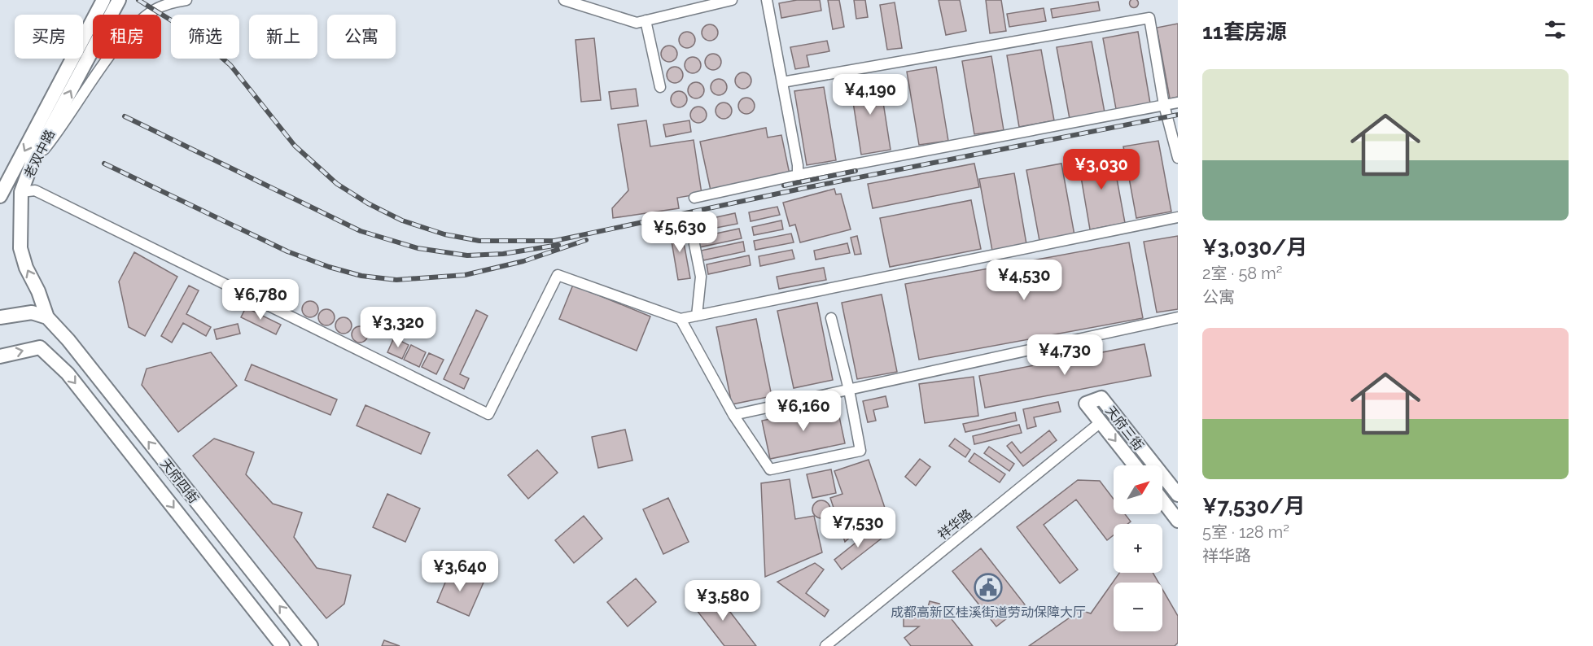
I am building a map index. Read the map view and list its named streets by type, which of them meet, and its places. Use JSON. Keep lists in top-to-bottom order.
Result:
{
  "streets": {
    "main road": ["老双中路", "天府三街", "天府四街"],
    "street": ["祥华路"]
  },
  "crossings": [
    ["老双中路", "天府四街"],
    ["天府三街", "祥华路"]
  ],
  "places": {
    "public building": ["成都高新区桂溪街道劳动保障大厅"]
  },
  "north": "top right",
  "page": {
    "heading": "11套房源",
    "chip": [
      "买房",
      "租房",
      "筛选",
      "新上",
      "公寓"
    ],
    "list": [
      {
        "name": "¥3,030/月",
        "note": "2室 · 58 m² · 公寓"
      },
      {
        "name": "¥7,530/月",
        "note": "5室 · 128 m² · 祥华路"
      }
    ],
    "price": [
      "¥4,190",
      "¥3,030",
      "¥5,630",
      "¥4,530",
      "¥6,780",
      "¥3,320",
      "¥4,730",
      "¥6,160",
      "¥7,530",
      "¥3,640",
      "¥3,580"
    ],
    "map_buttons": ["+", "−"]
  }
}
